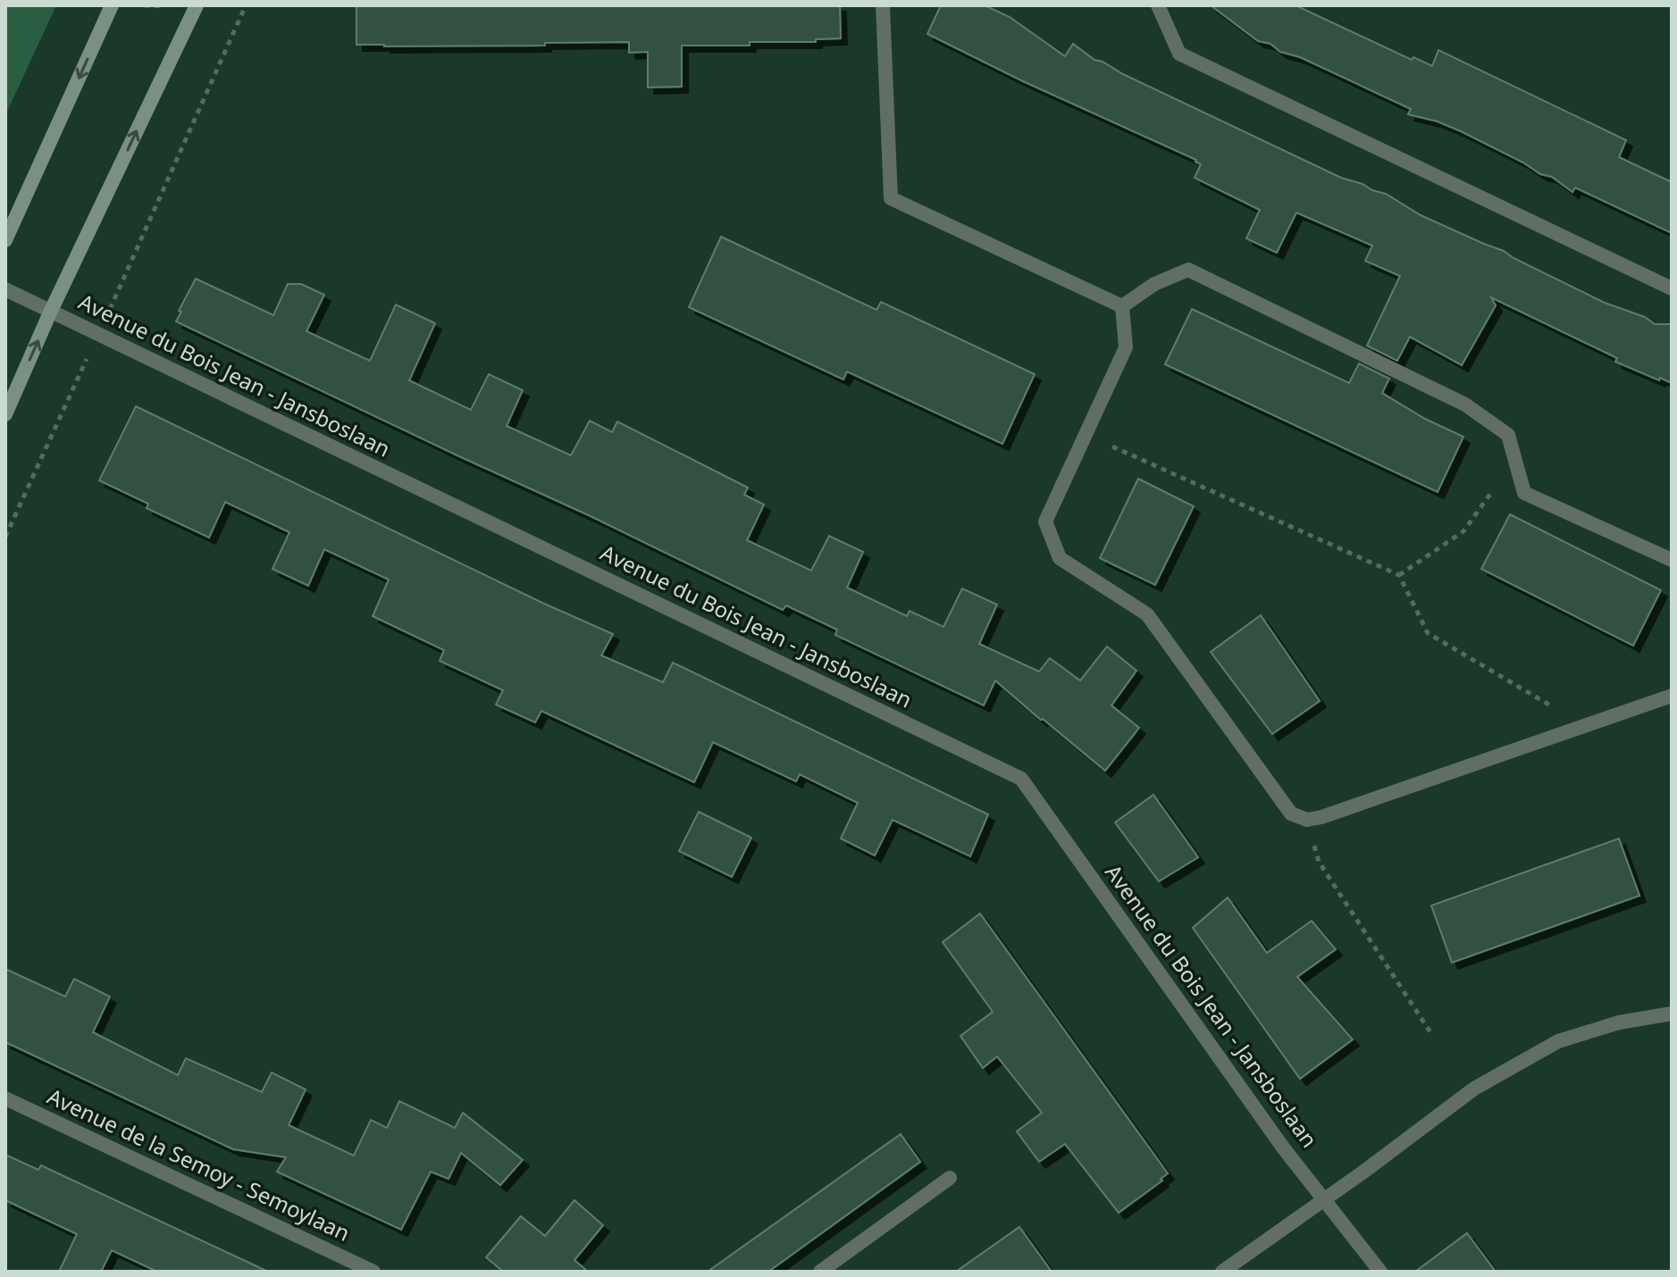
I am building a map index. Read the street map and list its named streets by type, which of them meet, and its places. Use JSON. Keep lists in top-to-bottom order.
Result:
{
  "streets": {
    "street": ["Avenue du Bois Jean - Jansboslaan", "Avenue de la Semoy - Semoylaan"]
  }
}
